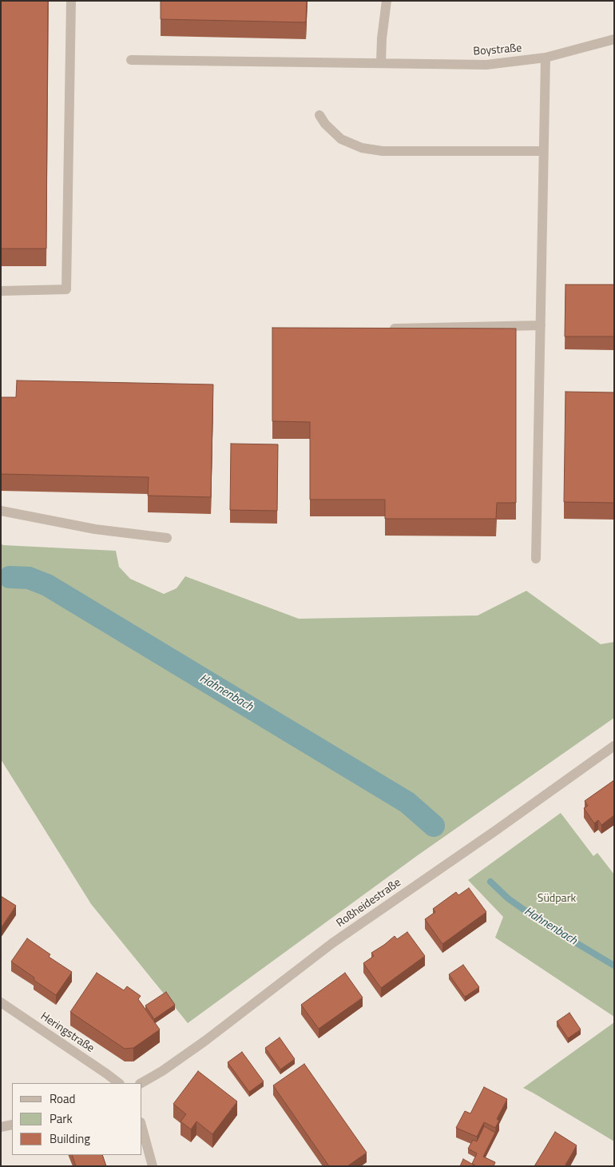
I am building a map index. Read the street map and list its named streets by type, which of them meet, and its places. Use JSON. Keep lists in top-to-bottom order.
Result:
{
  "streets": {
    "street": ["Boystraße", "Roßheidestraße", "Heringstraße"]
  },
  "water": ["Hahnenbach"],
  "parks": ["Südpark"],
  "legend": ["Road", "Park", "Building"]
}
